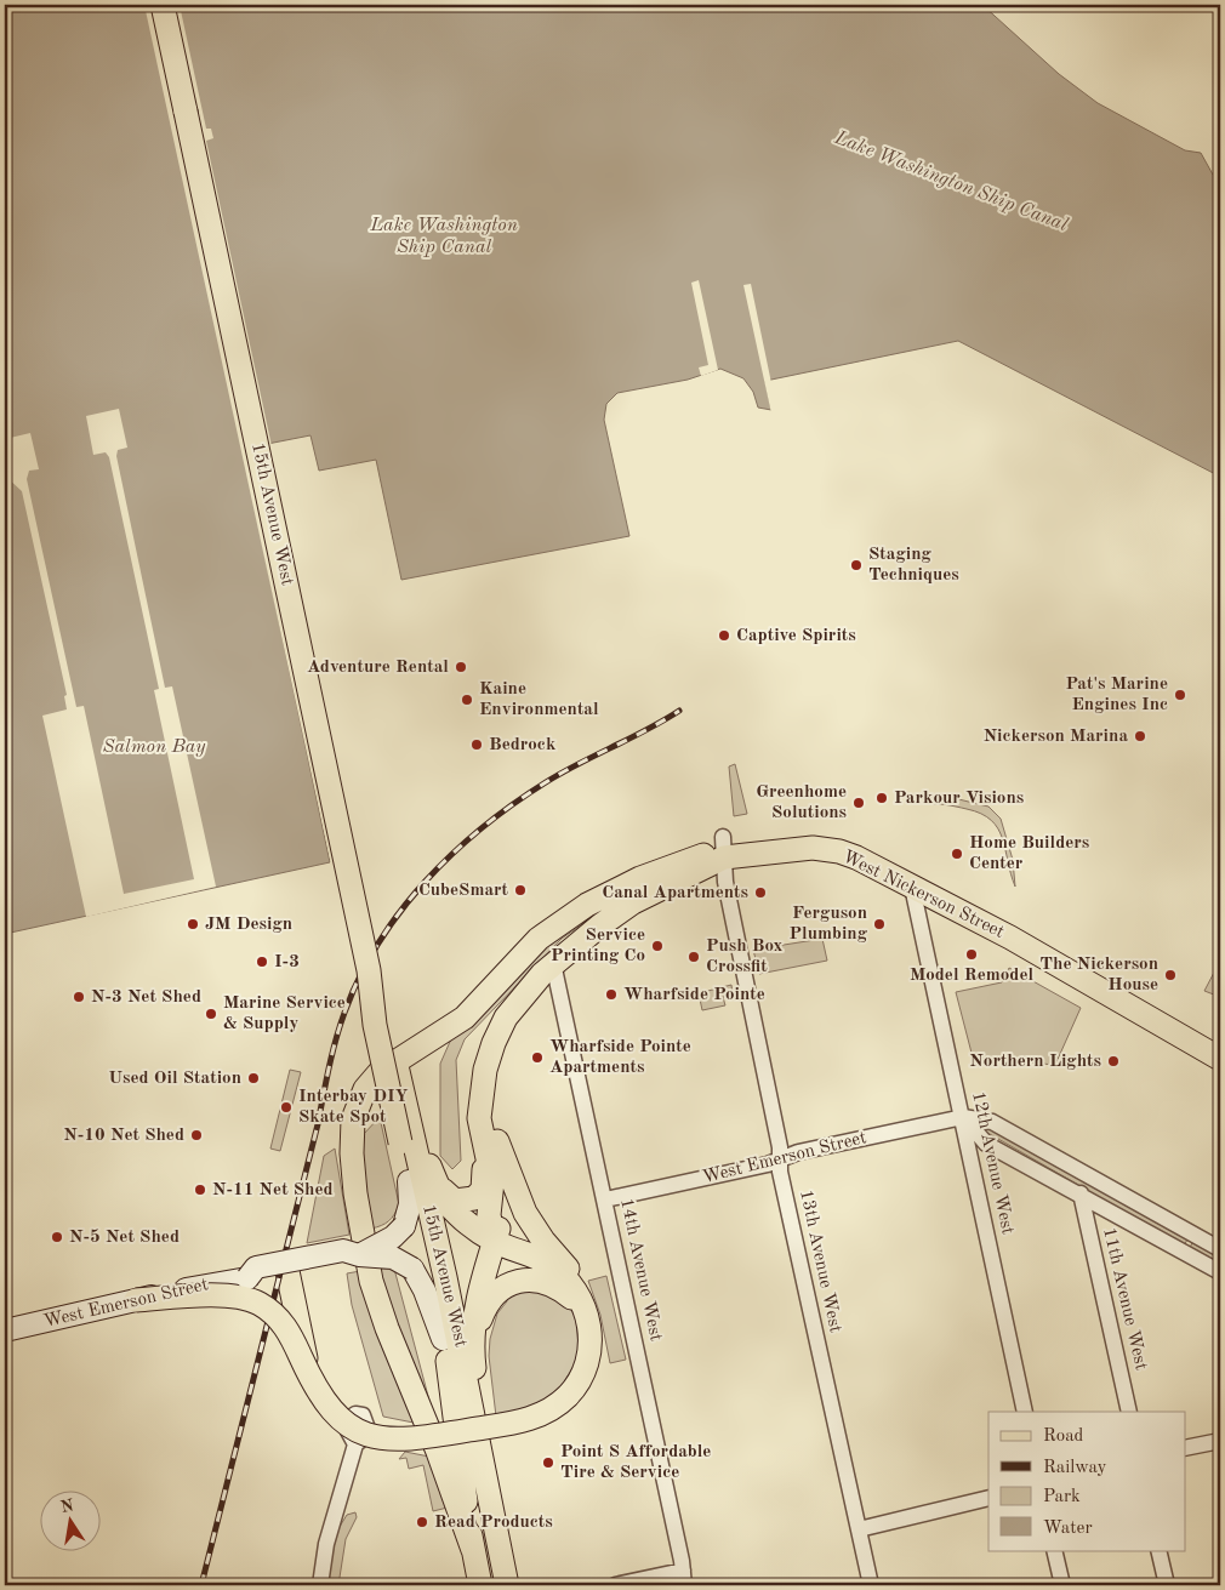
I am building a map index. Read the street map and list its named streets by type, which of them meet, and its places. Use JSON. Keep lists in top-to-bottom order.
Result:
{
  "streets": {
    "main road": ["15th Avenue West", "West Nickerson Street", "West Emerson Street"],
    "street": [
      "12th Avenue West",
      "13th Avenue West",
      "14th Avenue West",
      "11th Avenue West"
    ]
  },
  "crossings": [
    ["15th Avenue West", "West Emerson Street"],
    ["West Nickerson Street", "12th Avenue West"],
    ["West Nickerson Street", "13th Avenue West"],
    ["West Nickerson Street", "14th Avenue West"],
    ["West Emerson Street", "12th Avenue West"],
    ["West Emerson Street", "13th Avenue West"],
    ["West Emerson Street", "14th Avenue West"]
  ],
  "water": ["Lake Washington Ship Canal", "Salmon Bay"],
  "places": [
    "Staging Techniques",
    "Captive Spirits",
    "Adventure Rental",
    "Pat's Marine Engines Inc",
    "Kaine Environmental",
    "Nickerson Marina",
    "Bedrock",
    "Parkour Visions",
    "Greenhome Solutions",
    "Home Builders Center",
    "CubeSmart",
    "Canal Apartments",
    "JM Design",
    "Ferguson Plumbing",
    "Service Printing Co",
    "Model Remodel",
    "Push Box Crossfit",
    "I-3",
    "The Nickerson House",
    "Wharfside Pointe",
    "N-3 Net Shed",
    "Marine Service & Supply",
    "Wharfside Pointe Apartments",
    "Northern Lights",
    "Used Oil Station",
    "Interbay DIY Skate Spot",
    "N-10 Net Shed",
    "N-11 Net Shed",
    "N-5 Net Shed",
    "Point S Affordable Tire & Service",
    "Read Products"
  ],
  "legend": [
    "Road",
    "Railway",
    "Park",
    "Water"
  ],
  "north": "top"
}
